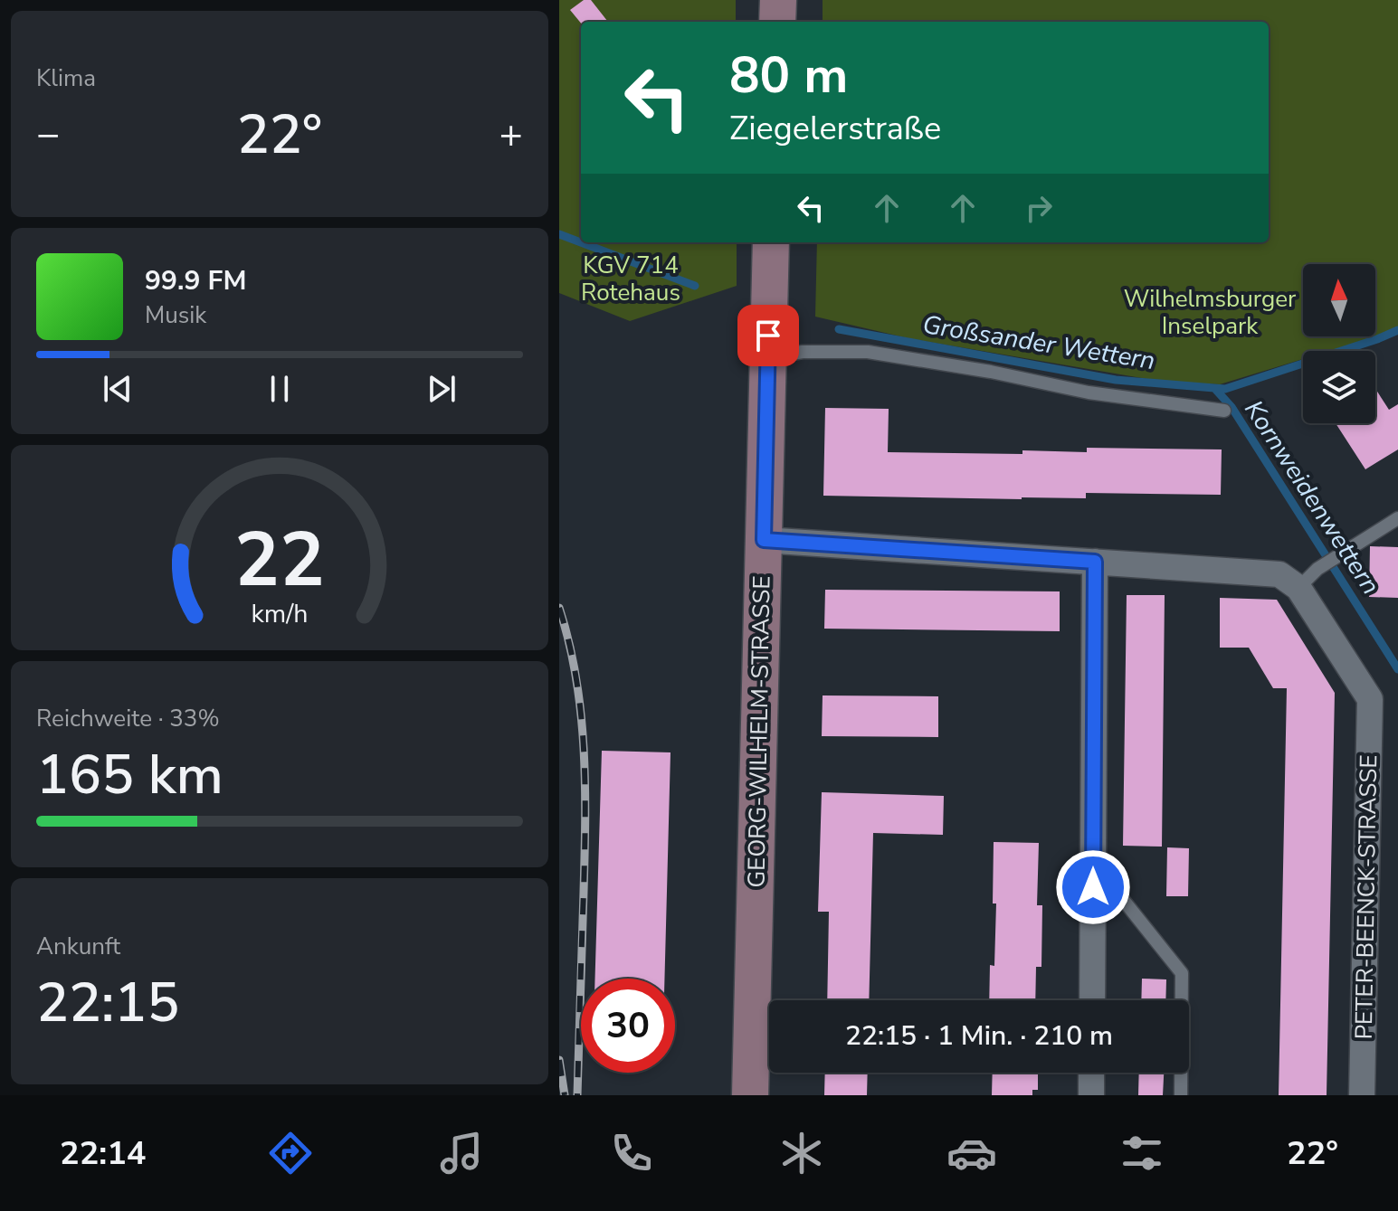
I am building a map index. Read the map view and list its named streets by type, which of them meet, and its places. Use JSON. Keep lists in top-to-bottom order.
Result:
{
  "streets": {
    "main road": ["GEORG-WILHELM-STRASSE"],
    "street": ["PETER-BEENCK-STRASSE"]
  },
  "water": ["Großsander Wettern", "Kornweidenwettern"],
  "parks": ["KGV 714 Rotehaus", "Wilhelmsburger Inselpark"],
  "north": "top",
  "page": {
    "tile": [
      "Klima",
      ["Reichweite · 33%", "165 km"],
      ["Ankunft", "22:15"]
    ],
    "turn": ["80 m", "Ziegelerstraße"],
    "heat": ["−", "22°", "+"],
    "song": ["99.9 FM", "Musik"],
    "limit": "30",
    "trip": "22:15 · 1 Min. · 210 m",
    "tabs": ["22:14", "22°"],
    "gauge": ["22", "km/h"]
  }
}
